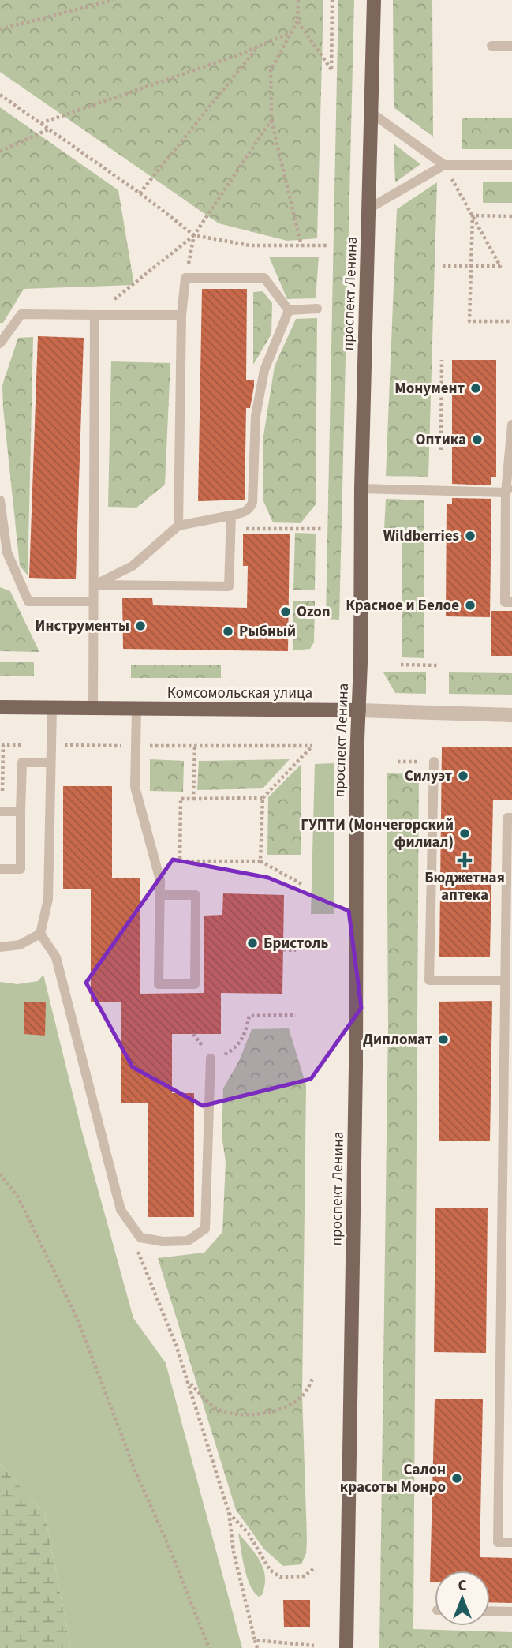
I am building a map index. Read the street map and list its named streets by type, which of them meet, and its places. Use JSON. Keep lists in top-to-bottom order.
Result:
{
  "streets": {
    "main road": ["проспект Ленина", "Комсомольская улица"]
  },
  "crossings": [
    ["проспект Ленина", "Комсомольская улица"]
  ],
  "places": {
    "other": [
      "Монумент",
      "Оптика",
      "Wildberries",
      "Красное и Белое",
      "Ozon",
      "Инструменты",
      "Рыбный",
      "Силуэт",
      "ГУПТИ (Мончегорский филиал)",
      "Бристоль",
      "Дипломат",
      "Салон красоты Монро"
    ],
    "health": ["Бюджетная аптека"]
  },
  "north": "top"
}
